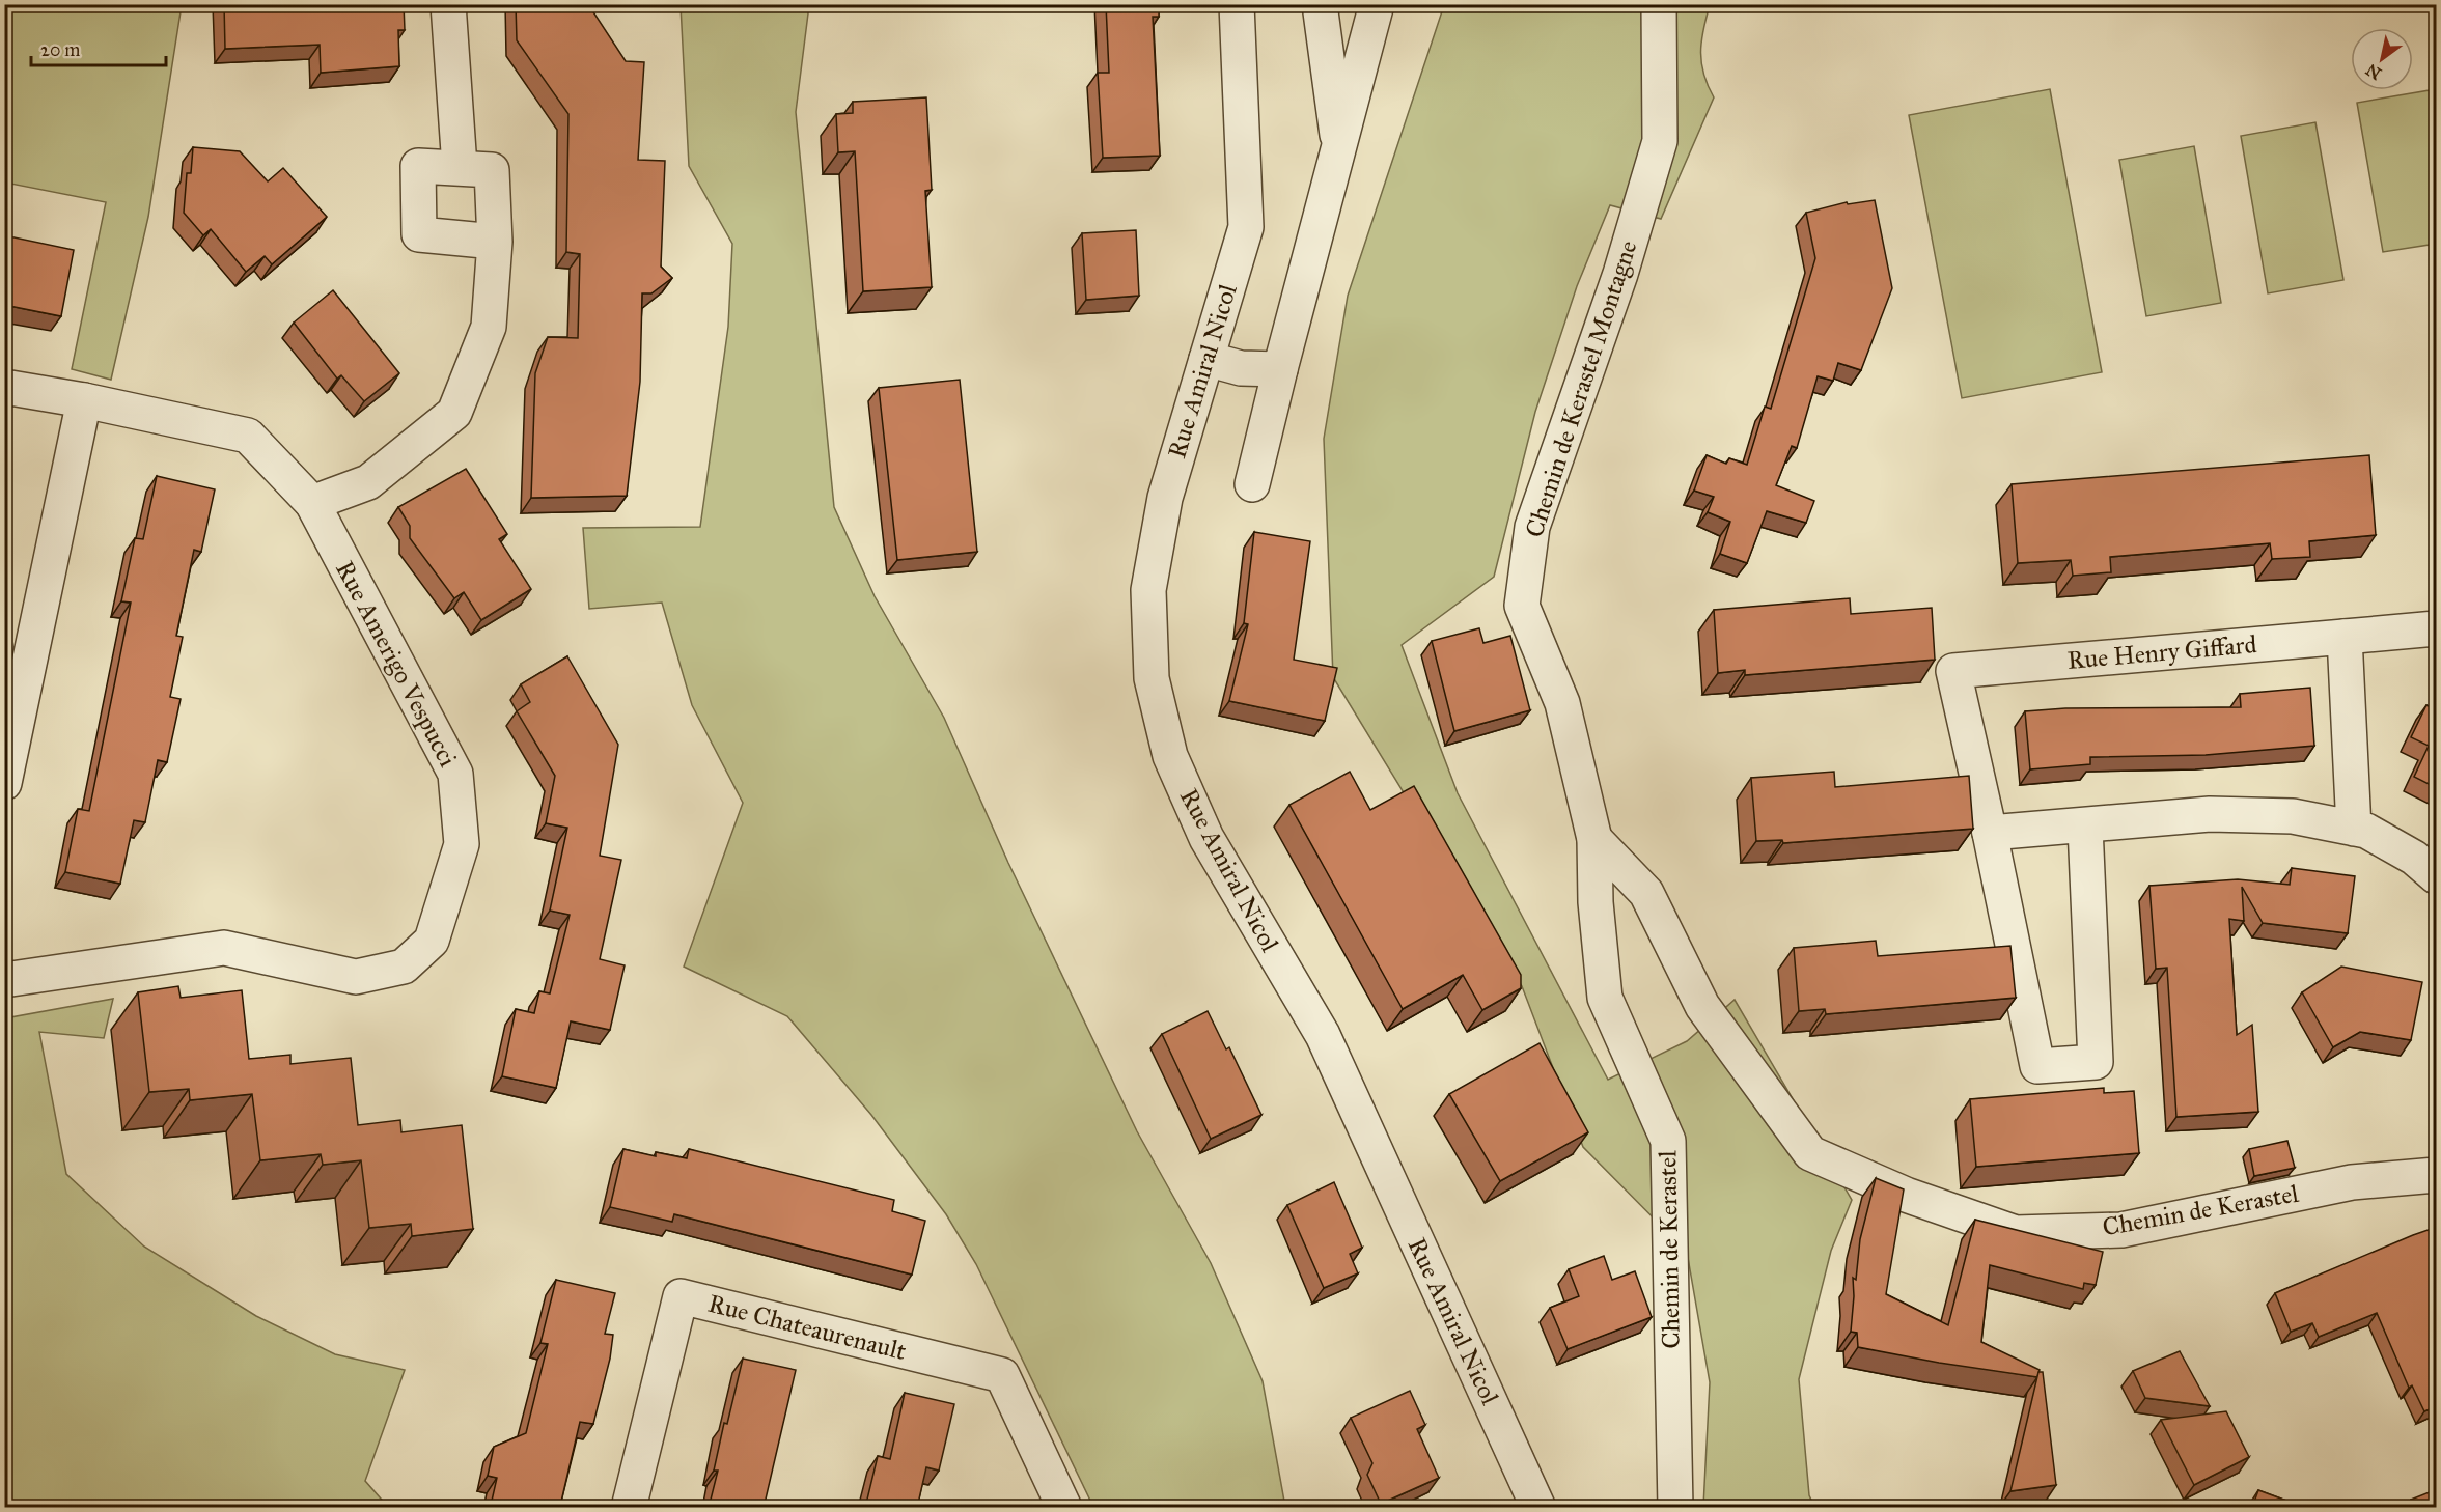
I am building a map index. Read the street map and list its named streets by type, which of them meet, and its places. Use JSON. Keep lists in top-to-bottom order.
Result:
{
  "streets": {
    "street": [
      "Rue Amiral Nicol",
      "Chemin de Kerastel Montagne",
      "Rue Henry Giffard",
      "Rue Amerigo Vespucci",
      "Chemin de Kerastel",
      "Rue Chateaurenault"
    ]
  },
  "crossings": [
    ["Chemin de Kerastel Montagne", "Chemin de Kerastel"]
  ],
  "scale_bar": "20 m",
  "north": "bottom left"
}
